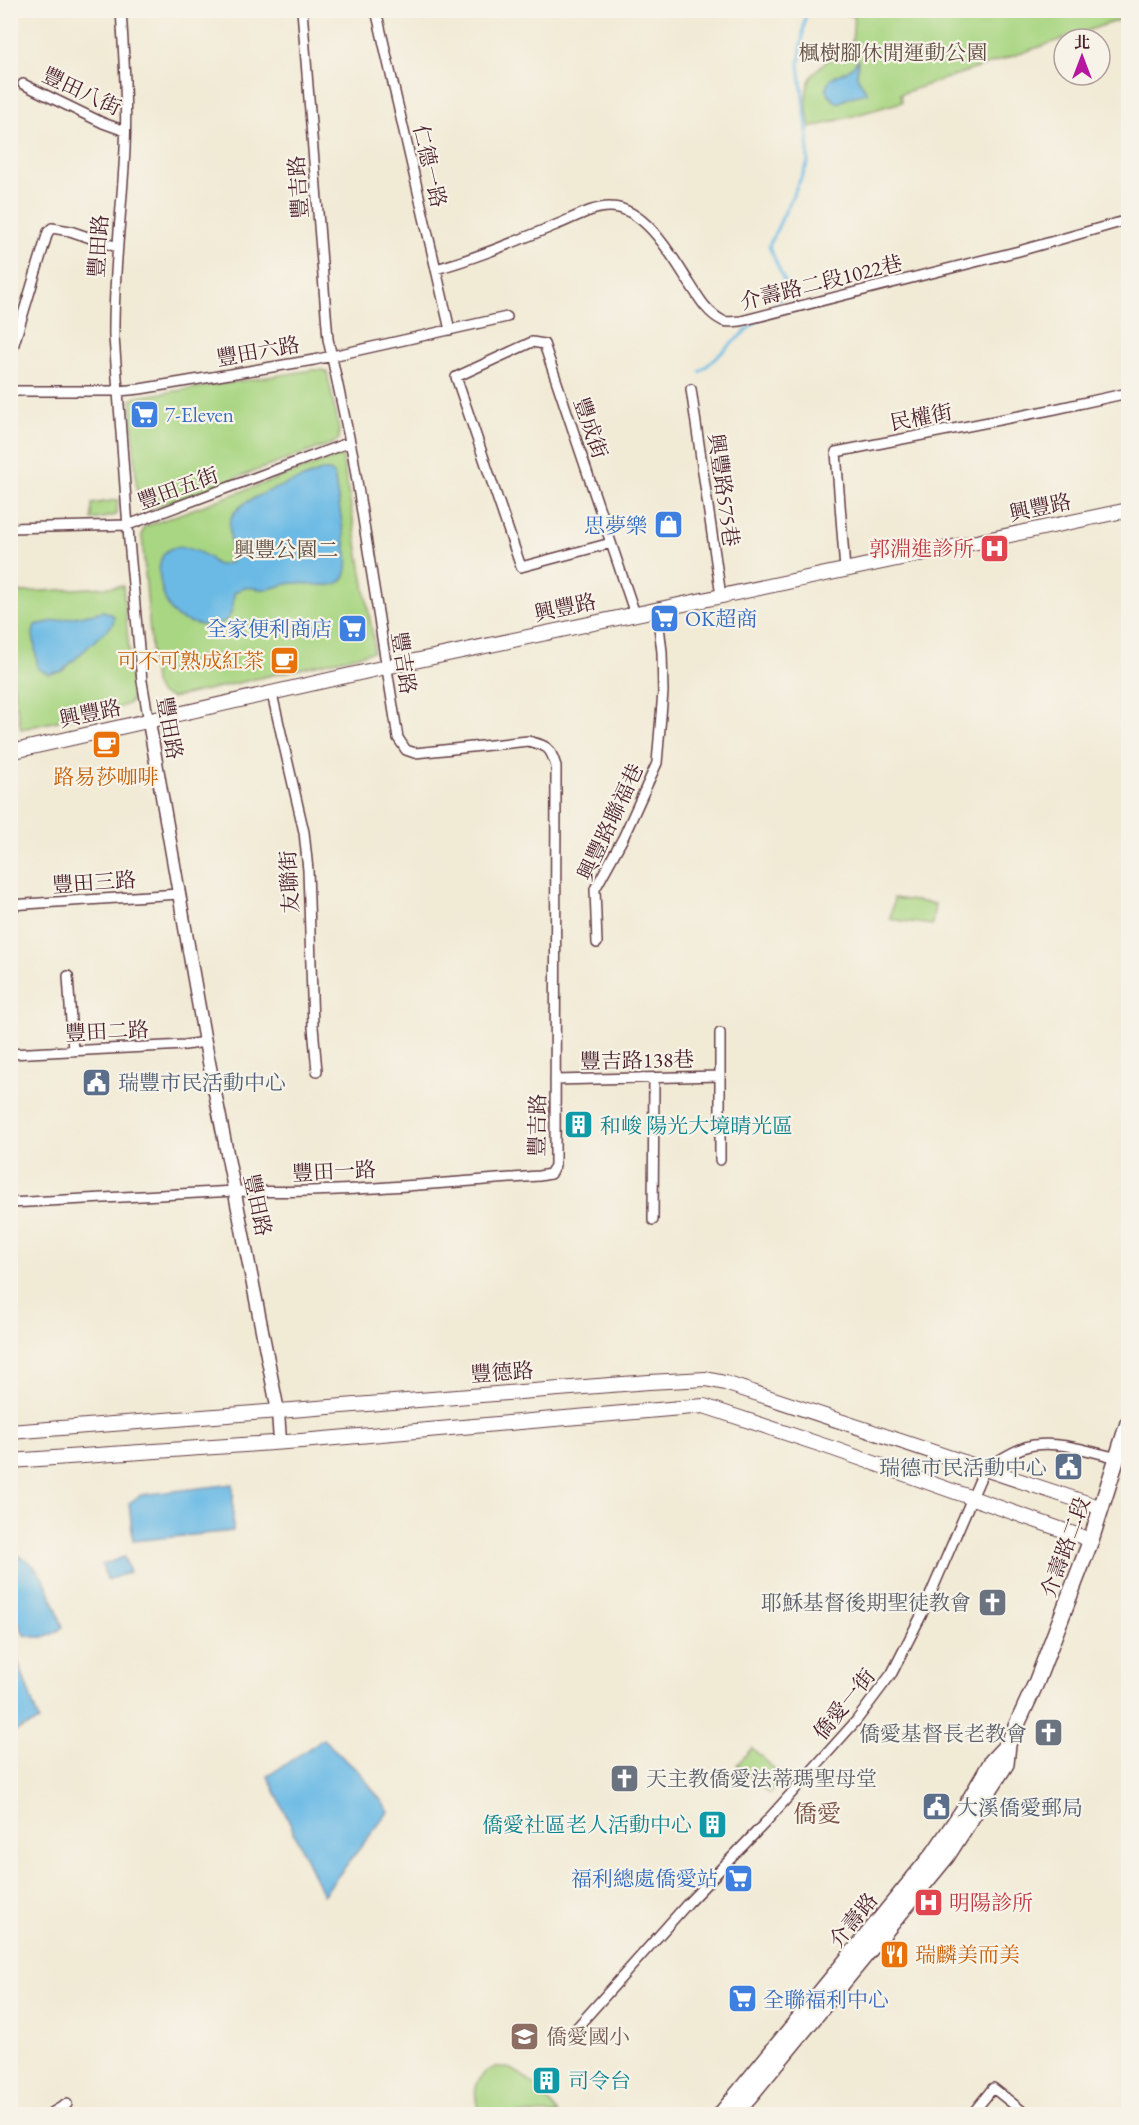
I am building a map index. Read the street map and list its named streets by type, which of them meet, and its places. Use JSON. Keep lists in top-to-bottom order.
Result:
{
  "streets": {
    "main road": [
      "興豐路",
      "豐德路",
      "介壽路二段",
      "介壽路"
    ],
    "street": [
      "豐田八街",
      "仁德一路",
      "豐吉路",
      "豐田路",
      "介壽路二段1022巷",
      "豐田六路",
      "民權街",
      "豐成街",
      "豐田五街",
      "興豐路575巷",
      "興豐路聯福巷",
      "豐田三路",
      "友聯街",
      "豐田二路",
      "豐吉路138巷",
      "豐田一路",
      "僑愛一街"
    ]
  },
  "crossings": [
    ["豐田八街", "豐田路"],
    ["仁德一路", "介壽路二段1022巷"],
    ["仁德一路", "豐田六路"],
    ["豐吉路", "豐田六路"],
    ["豐吉路", "豐田五街"],
    ["豐吉路", "興豐路"],
    ["豐吉路", "豐吉路138巷"],
    ["豐吉路", "豐田一路"],
    ["豐田路", "豐田六路"],
    ["豐田路", "豐田五街"],
    ["豐田路", "興豐路"],
    ["豐田路", "豐田三路"],
    ["豐田路", "豐田二路"],
    ["豐田路", "豐田一路"],
    ["豐田路", "豐德路"],
    ["民權街", "興豐路"],
    ["豐成街", "興豐路"],
    ["興豐路575巷", "興豐路"],
    ["興豐路", "興豐路聯福巷"],
    ["興豐路", "友聯街"],
    ["豐德路", "介壽路二段"],
    ["介壽路二段", "介壽路"]
  ],
  "districts": ["僑愛"],
  "parks": ["楓樹腳休閒運動公園", "興豐公園二"],
  "places": {
    "supermarket": [
      "7-Eleven",
      "OK超商",
      "全家便利商店",
      "福利總處僑愛站",
      "全聯福利中心"
    ],
    "shop": ["思夢樂"],
    "hospital": ["郭淵進診所", "明陽診所"],
    "cafe": ["可不可熟成紅茶", "路易莎咖啡"],
    "public building": ["瑞豐市民活動中心", "瑞德市民活動中心", "大溪僑愛郵局"],
    "building": ["和峻 陽光大境晴光區", "僑愛社區老人活動中心", "司令台"],
    "church": ["耶穌基督後期聖徒教會", "僑愛基督長老教會", "天主教僑愛法蒂瑪聖母堂"],
    "restaurant": ["瑞麟美而美"],
    "school or university": ["僑愛國小"]
  },
  "north": "top"
}
